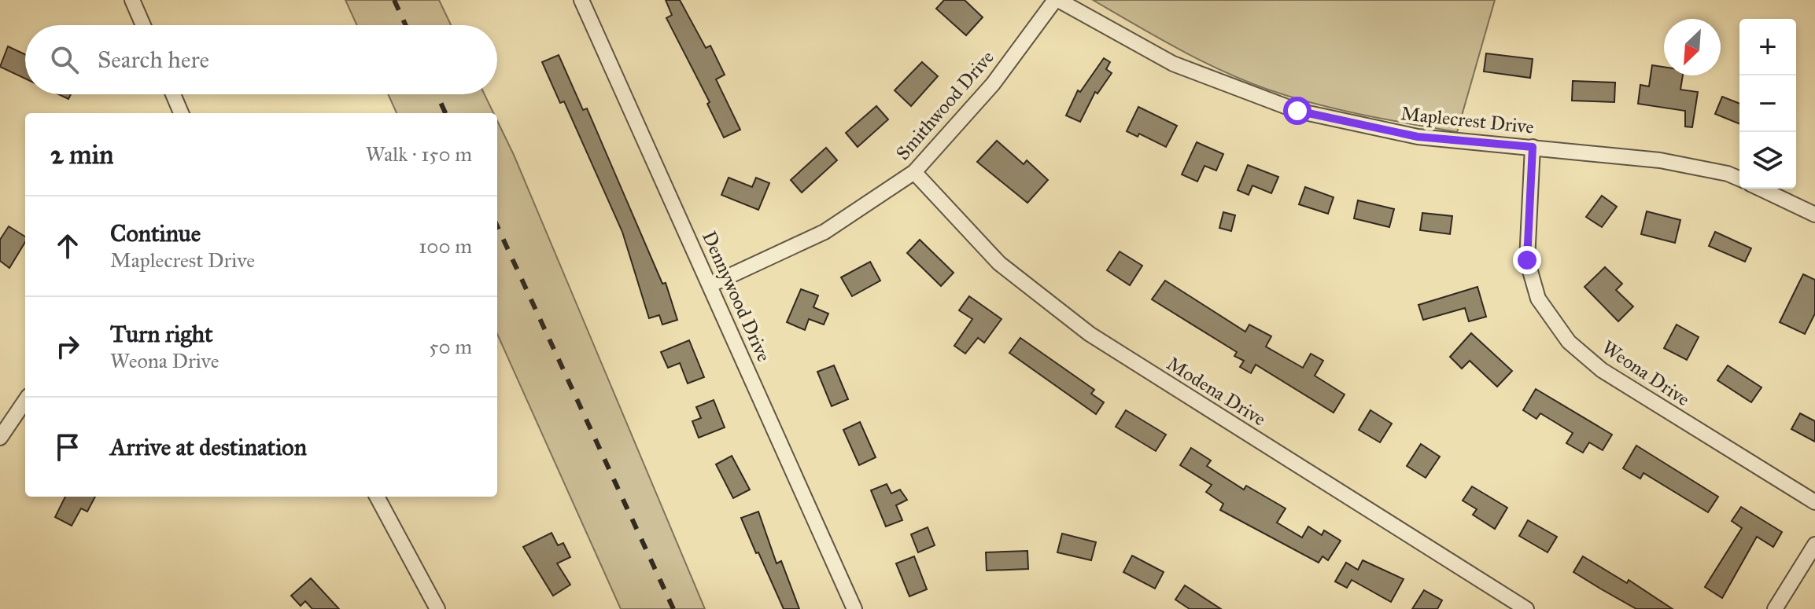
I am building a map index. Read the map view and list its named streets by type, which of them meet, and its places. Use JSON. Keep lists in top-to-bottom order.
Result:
{
  "streets": {
    "street": [
      "Smithwood Drive",
      "Maplecrest Drive",
      "Dennywood Drive",
      "Weona Drive",
      "Modena Drive"
    ]
  },
  "crossings": [
    ["Smithwood Drive", "Maplecrest Drive"],
    ["Smithwood Drive", "Dennywood Drive"],
    ["Smithwood Drive", "Modena Drive"],
    ["Maplecrest Drive", "Weona Drive"]
  ],
  "north": "bottom left",
  "page": {
    "map_buttons": ["+", "−"],
    "search": "Search here",
    "heading": ["2 min", "Walk · 150 m"],
    "list": [
      ["Continue", "Maplecrest Drive", "100 m"],
      ["Turn right", "Weona Drive", "50 m"],
      "Arrive at destination"
    ]
  }
}
